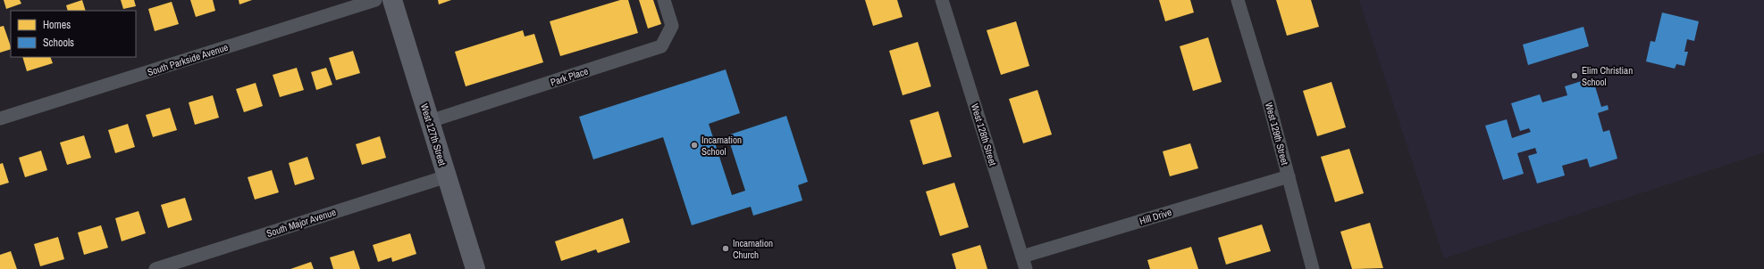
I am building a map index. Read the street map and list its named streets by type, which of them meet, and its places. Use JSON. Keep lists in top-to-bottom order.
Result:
{
  "streets": {
    "main road": ["West 127th Street"],
    "street": [
      "South Parkside Avenue",
      "Park Place",
      "West 129th Street",
      "West 128th Street",
      "Hill Drive",
      "South Major Avenue"
    ]
  },
  "crossings": [
    ["Park Place", "West 127th Street"],
    ["West 129th Street", "Hill Drive"],
    ["West 127th Street", "South Major Avenue"],
    ["West 128th Street", "Hill Drive"]
  ],
  "places": ["Elim Christian School", "Incarnation School", "Incarnation Church"],
  "legend": ["Homes", "Schools"]
}
